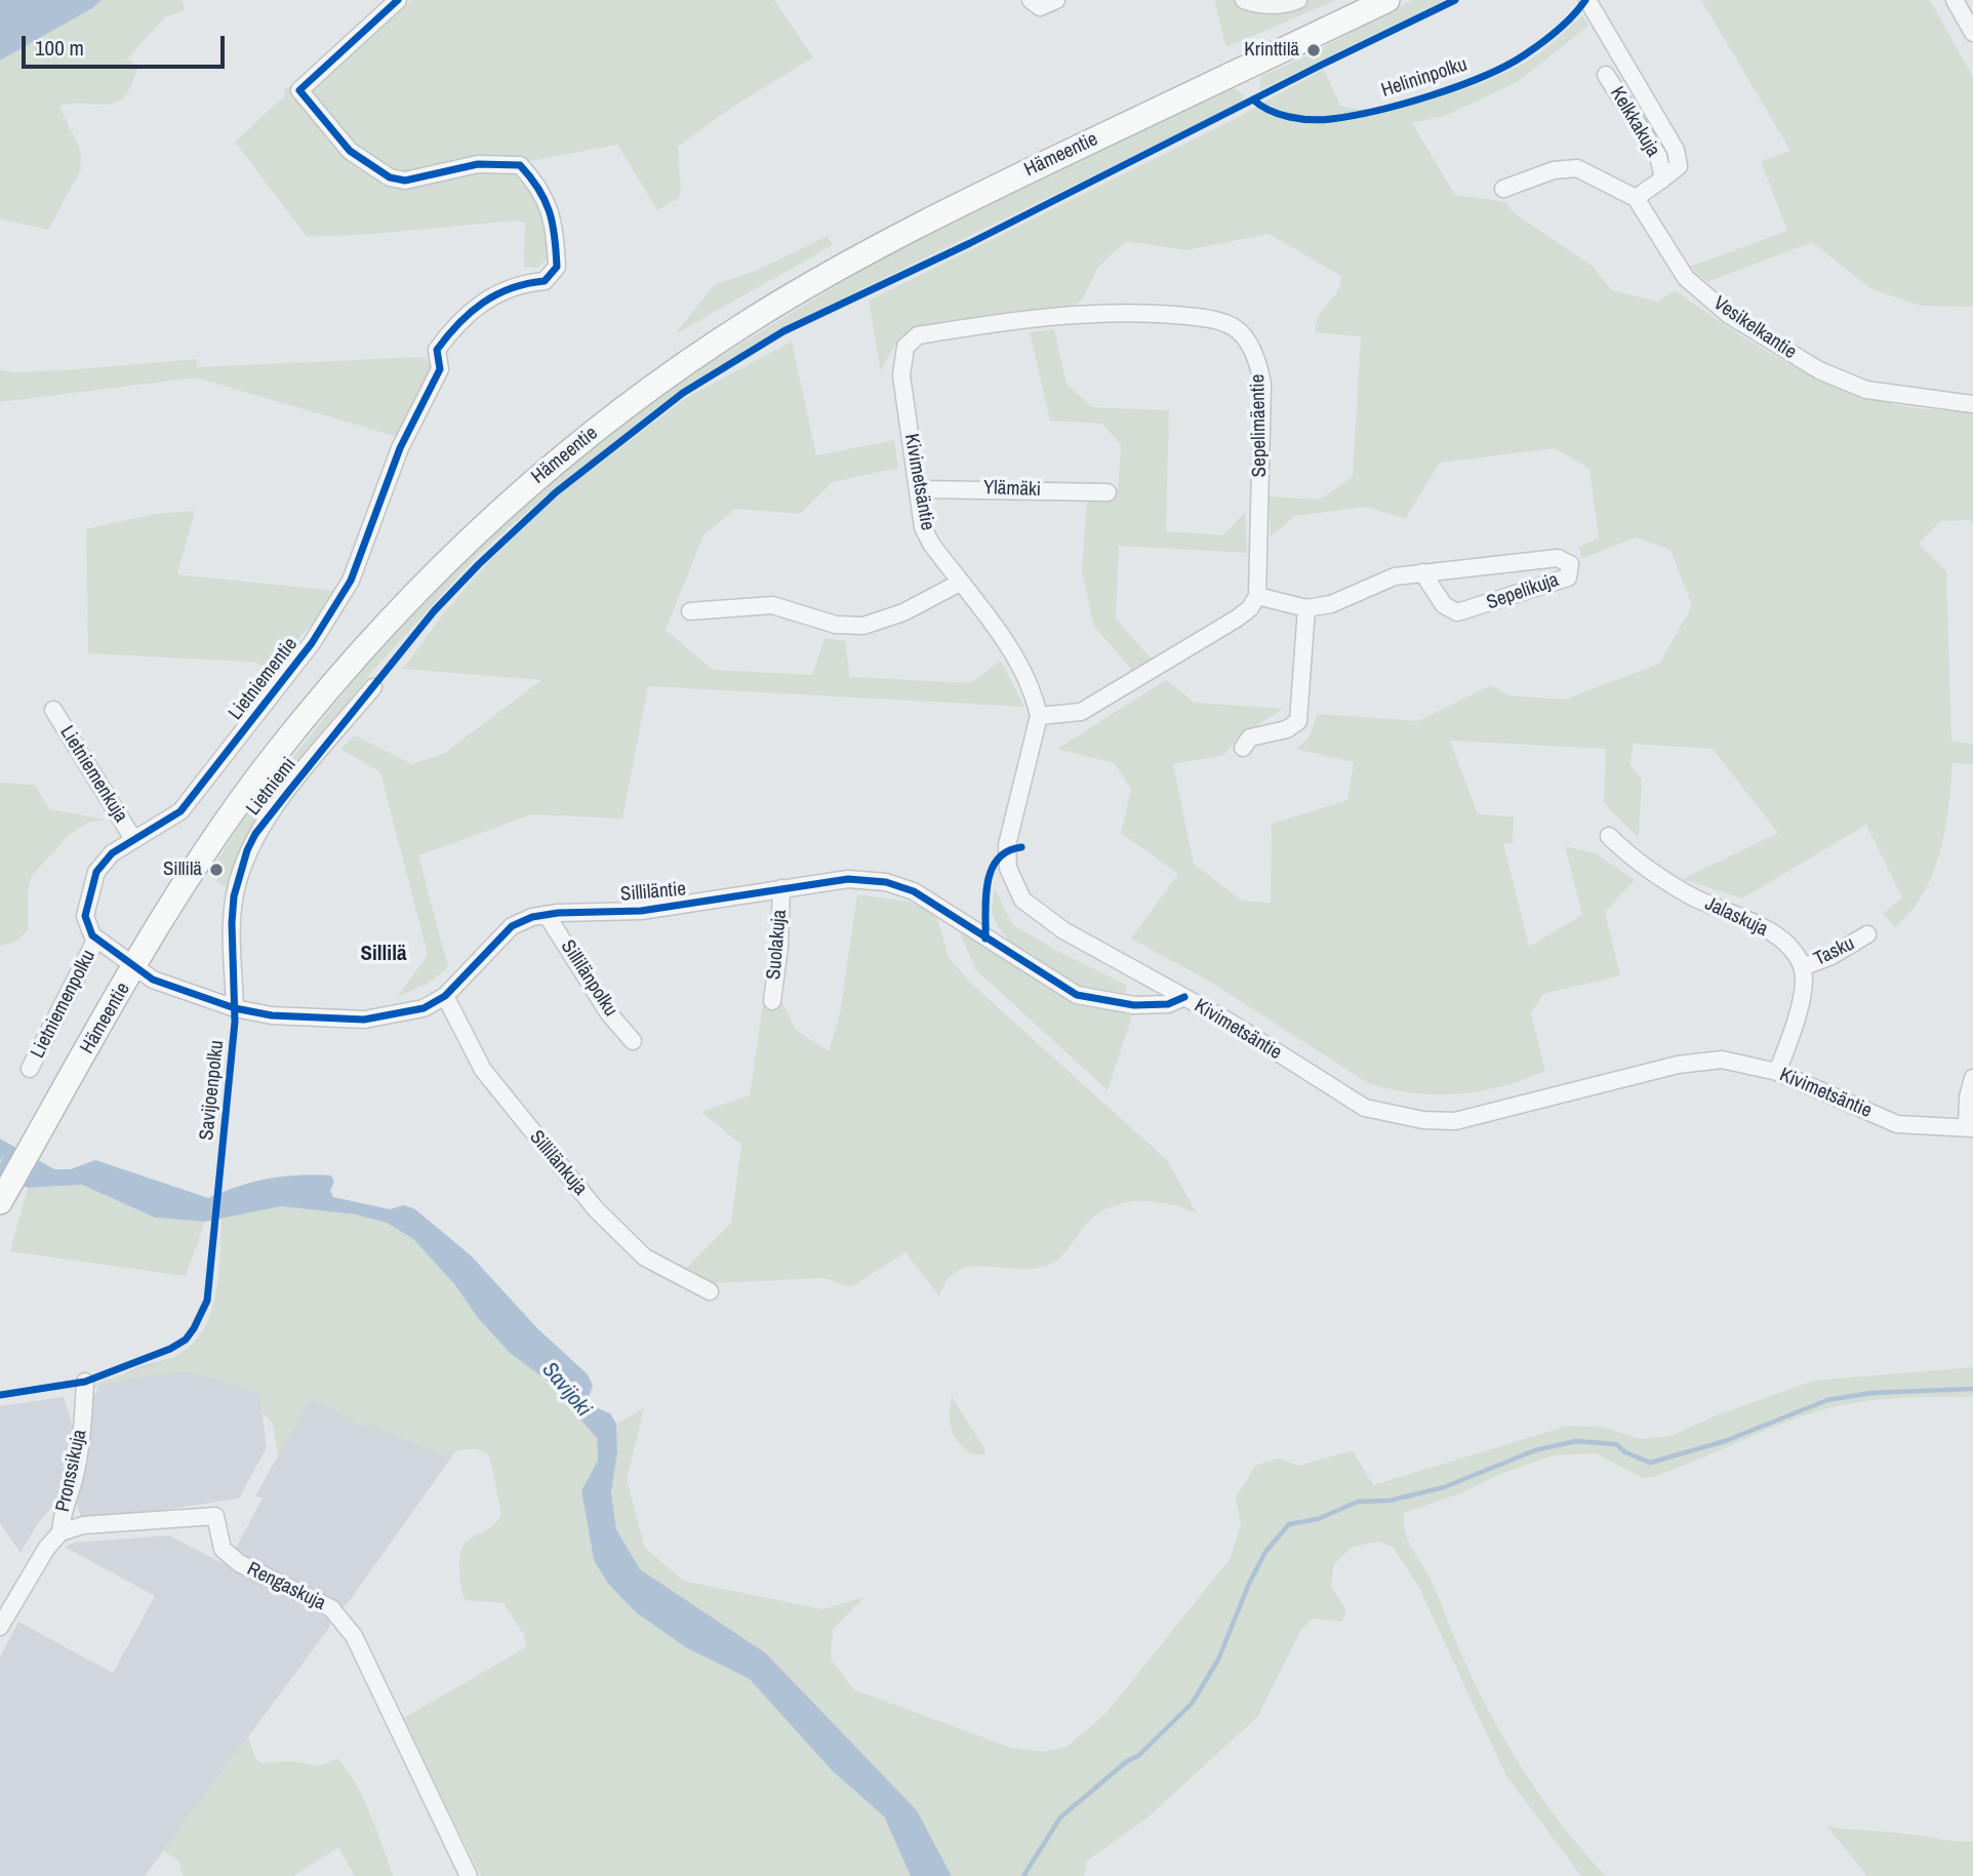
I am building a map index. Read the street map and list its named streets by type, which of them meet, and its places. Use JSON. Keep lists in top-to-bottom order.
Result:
{
  "streets": {
    "highway": ["Hämeentie"],
    "street": [
      "Kelkkakuja",
      "Vesikelkantie",
      "Sepelimäentie",
      "Kivimetsäntie",
      "Ylämäki",
      "Sepelikuja",
      "Lietniementie",
      "Lietniemenkuja",
      "Lietniemi",
      "Silliläntie",
      "Jalaskuja",
      "Suolakuja",
      "Tasku",
      "Sillilänpolku",
      "Lietniemenpolku",
      "Sillilänkuja",
      "Pronssikuja",
      "Rengaskuja"
    ],
    "cycle path": ["Helininpolku", "Savijoenpolku"]
  },
  "crossings": [
    ["Kelkkakuja", "Vesikelkantie"],
    ["Hämeentie", "Silliläntie"],
    ["Sepelimäentie", "Kivimetsäntie"],
    ["Sepelimäentie", "Sepelikuja"],
    ["Kivimetsäntie", "Ylämäki"],
    ["Kivimetsäntie", "Silliläntie"],
    ["Lietniementie", "Lietniemenkuja"],
    ["Lietniementie", "Lietniemenpolku"],
    ["Lietniemi", "Silliläntie"],
    ["Silliläntie", "Suolakuja"],
    ["Silliläntie", "Sillilänpolku"],
    ["Silliläntie", "Sillilänkuja"],
    ["Jalaskuja", "Tasku"],
    ["Pronssikuja", "Rengaskuja"]
  ],
  "districts": ["Sillilä"],
  "water": ["Savijoki"],
  "places": ["Krinttilä", "Sillilä"],
  "scale_bar": "100 m"
}
